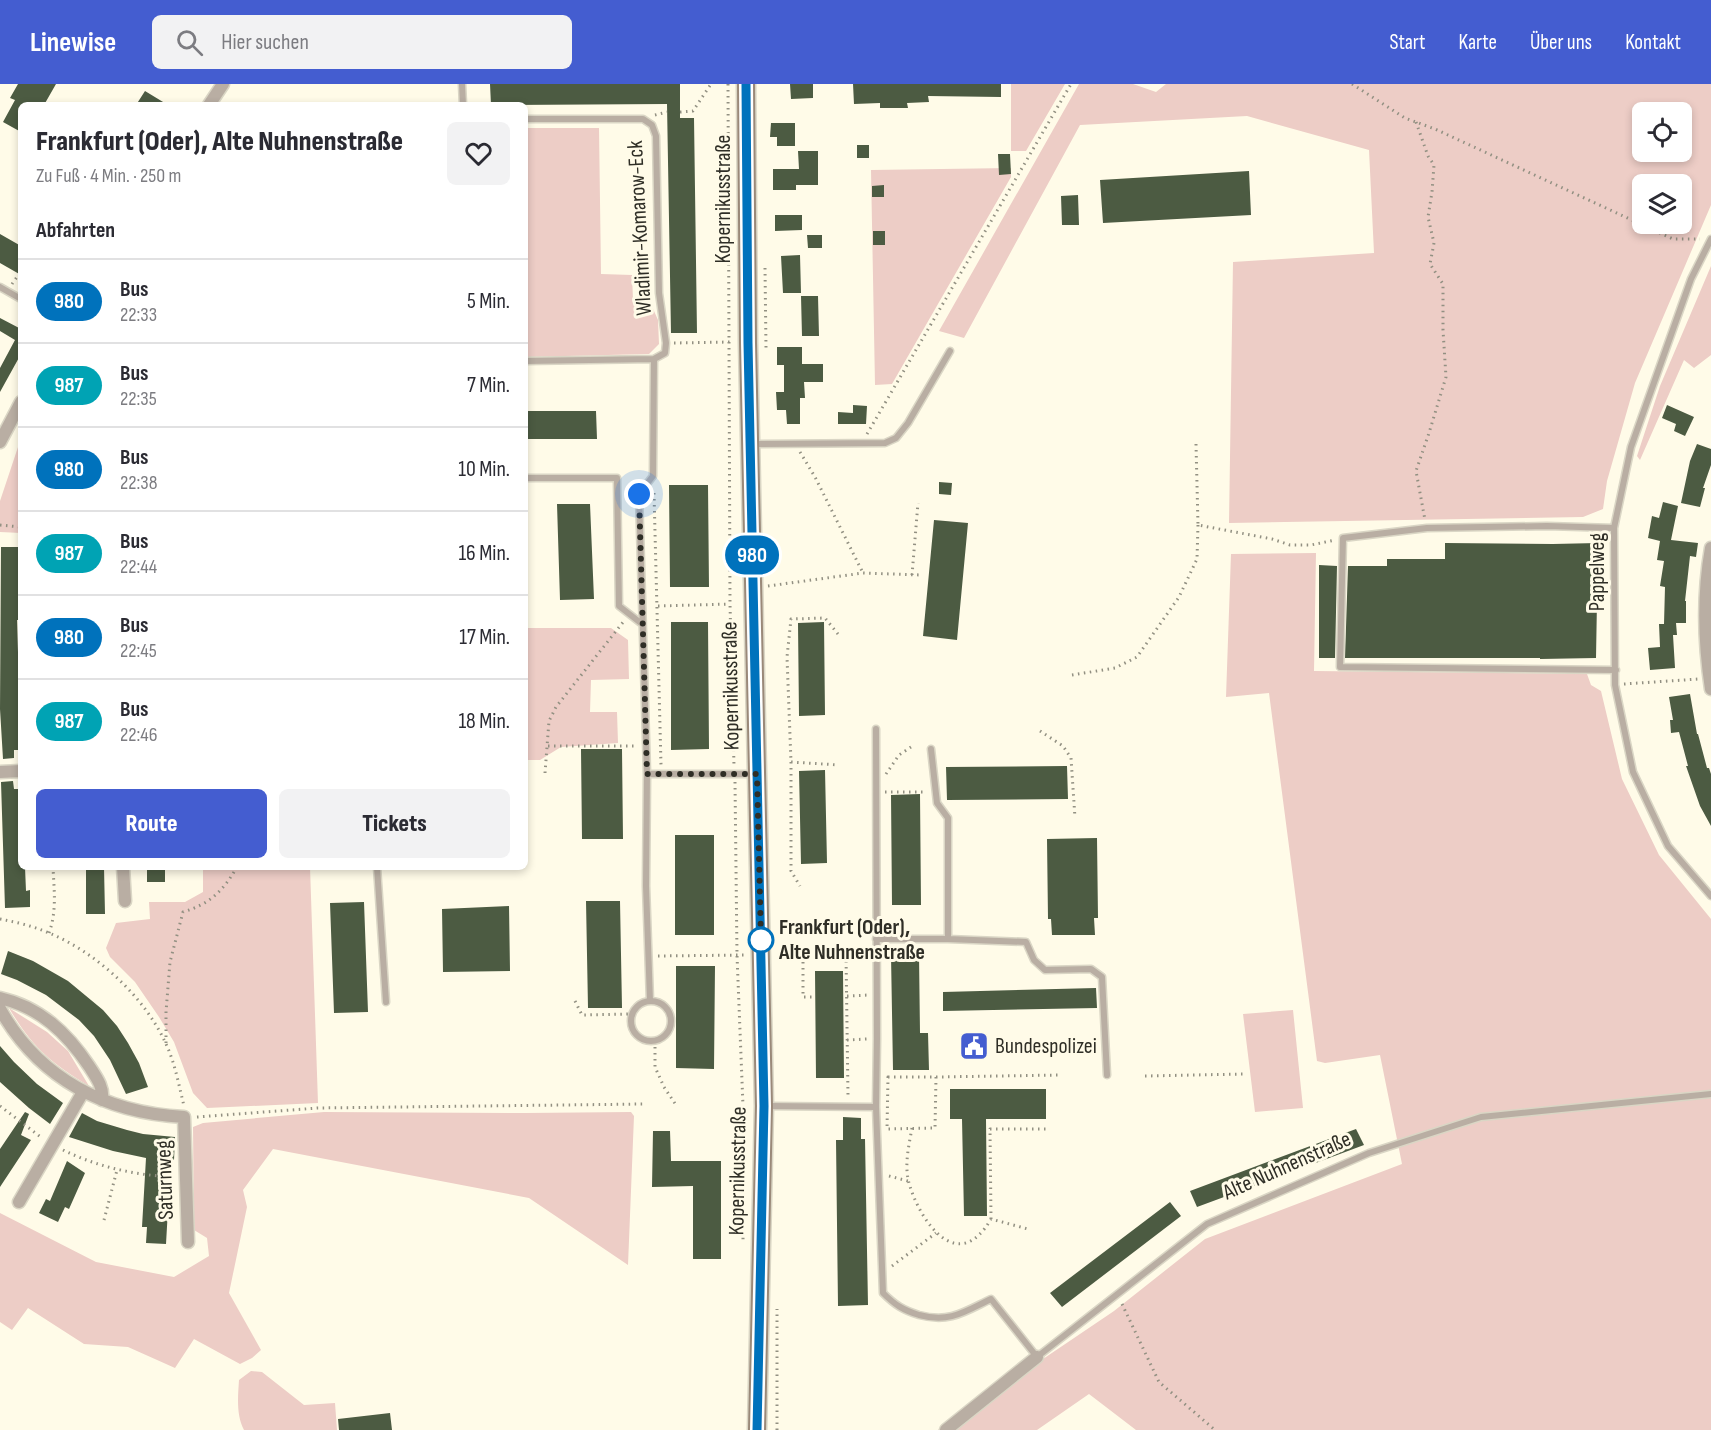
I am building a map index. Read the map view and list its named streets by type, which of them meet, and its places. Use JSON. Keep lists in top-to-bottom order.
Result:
{
  "streets": {
    "main road": ["Kopernikusstraße"],
    "street": ["Alte Nuhnenstraße", "Saturnweg"],
    "lane": ["Wladimir-Komarow-Eck", "Pappelweg"]
  },
  "places": {
    "other": ["Frankfurt (Oder), Alte Nuhnenstraße"],
    "public building": ["Bundespolizei"]
  },
  "lines": ["bus line 980"],
  "page": {
    "header": "Linewise",
    "search": "Hier suchen",
    "nav": [
      "Start",
      "Karte",
      "Über uns",
      "Kontakt"
    ],
    "on_map": "980",
    "heading": [
      ["Frankfurt (Oder), Alte Nuhnenstraße", "Zu Fuß · 4 Min. · 250 m"],
      "Abfahrten"
    ],
    "list": [
      {
        "mark": "980",
        "name": "Bus",
        "note": "22:33",
        "value": "5 Min."
      },
      {
        "mark": "987",
        "name": "Bus",
        "note": "22:35",
        "value": "7 Min."
      },
      {
        "mark": "980",
        "name": "Bus",
        "note": "22:38",
        "value": "10 Min."
      },
      {
        "mark": "987",
        "name": "Bus",
        "note": "22:44",
        "value": "16 Min."
      },
      {
        "mark": "980",
        "name": "Bus",
        "note": "22:45",
        "value": "17 Min."
      },
      {
        "mark": "987",
        "name": "Bus",
        "note": "22:46",
        "value": "18 Min."
      }
    ],
    "buttons": ["Route", "Tickets"]
  }
}
